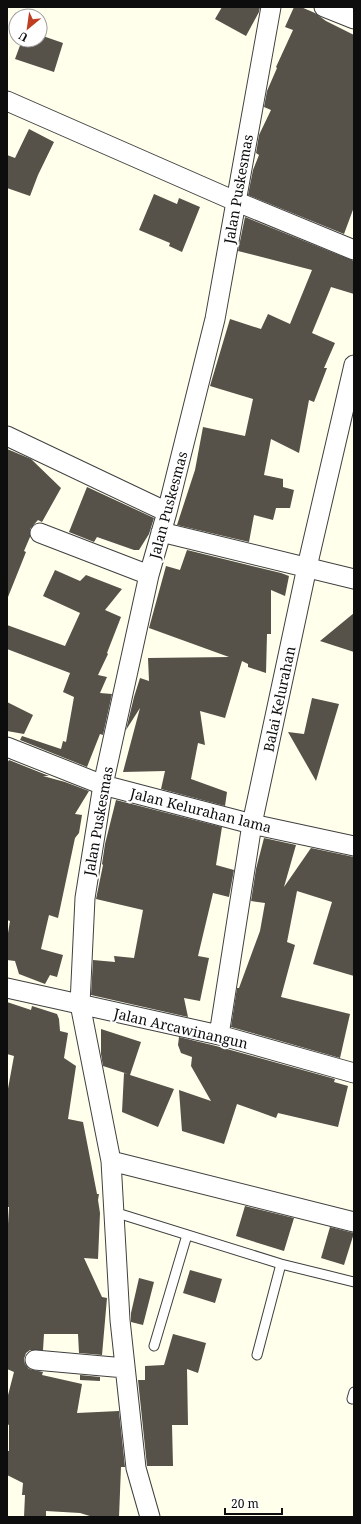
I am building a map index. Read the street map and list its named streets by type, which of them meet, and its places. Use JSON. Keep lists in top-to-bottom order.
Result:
{
  "streets": {
    "street": [
      "Jalan Puskesmas",
      "Balai Kelurahan",
      "Jalan Kelurahan lama",
      "Jalan Arcawinangun"
    ]
  },
  "crossings": [
    ["Jalan Puskesmas", "Jalan Kelurahan lama"],
    ["Jalan Puskesmas", "Jalan Arcawinangun"],
    ["Balai Kelurahan", "Jalan Kelurahan lama"],
    ["Balai Kelurahan", "Jalan Arcawinangun"]
  ],
  "scale_bar": "20 m",
  "north": "bottom left"
}
